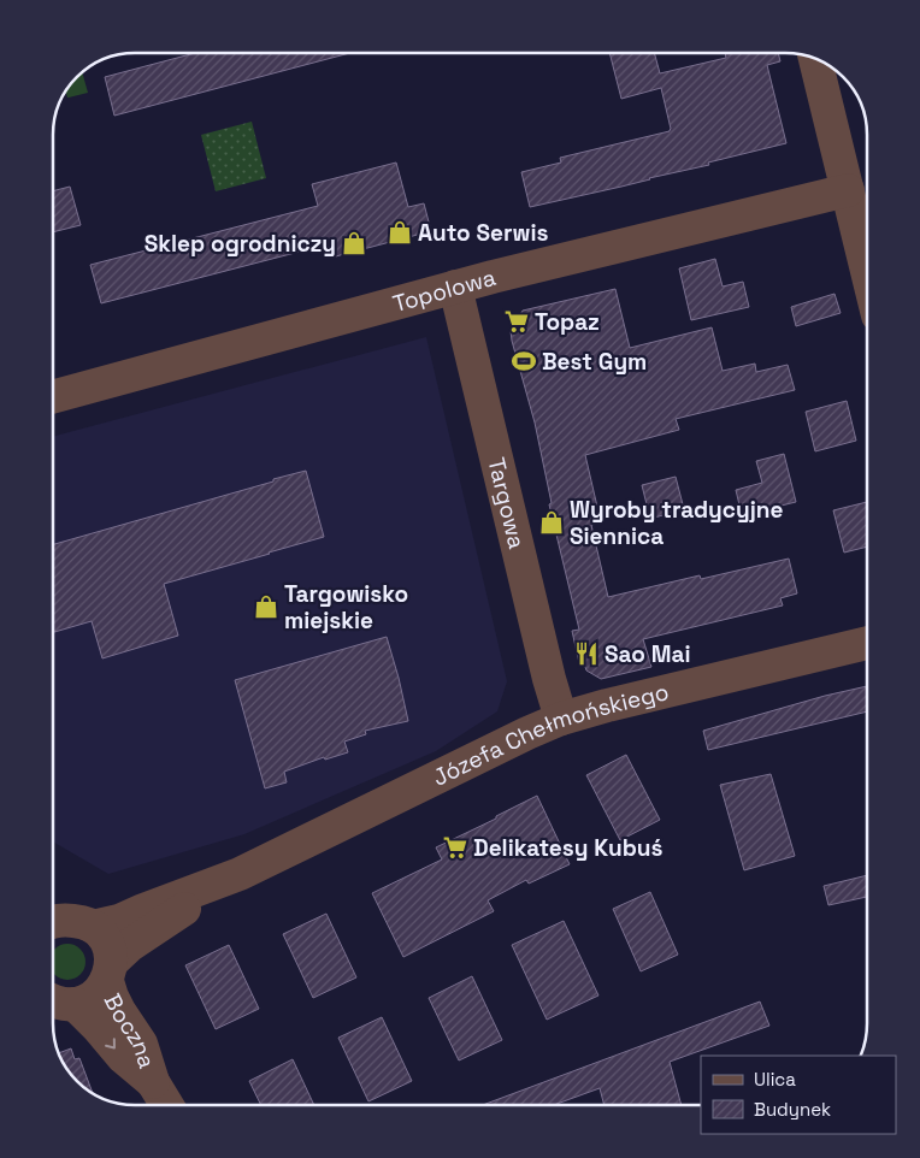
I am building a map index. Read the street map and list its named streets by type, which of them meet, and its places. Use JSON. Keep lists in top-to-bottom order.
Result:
{
  "streets": {
    "street": [
      "Topolowa",
      "Targowa",
      "Józefa Chełmońskiego",
      "Boczna"
    ]
  },
  "crossings": [
    ["Topolowa", "Targowa"],
    ["Targowa", "Józefa Chełmońskiego"],
    ["Józefa Chełmońskiego", "Boczna"]
  ],
  "places": {
    "shop": [
      "Auto Serwis",
      "Sklep ogrodniczy",
      "Wyroby tradycyjne Siennica",
      "Targowisko miejskie"
    ],
    "supermarket": ["Topaz", "Delikatesy Kubuś"],
    "sports": ["Best Gym"],
    "restaurant": ["Sao Mai"]
  },
  "legend": ["Ulica", "Budynek"]
}
